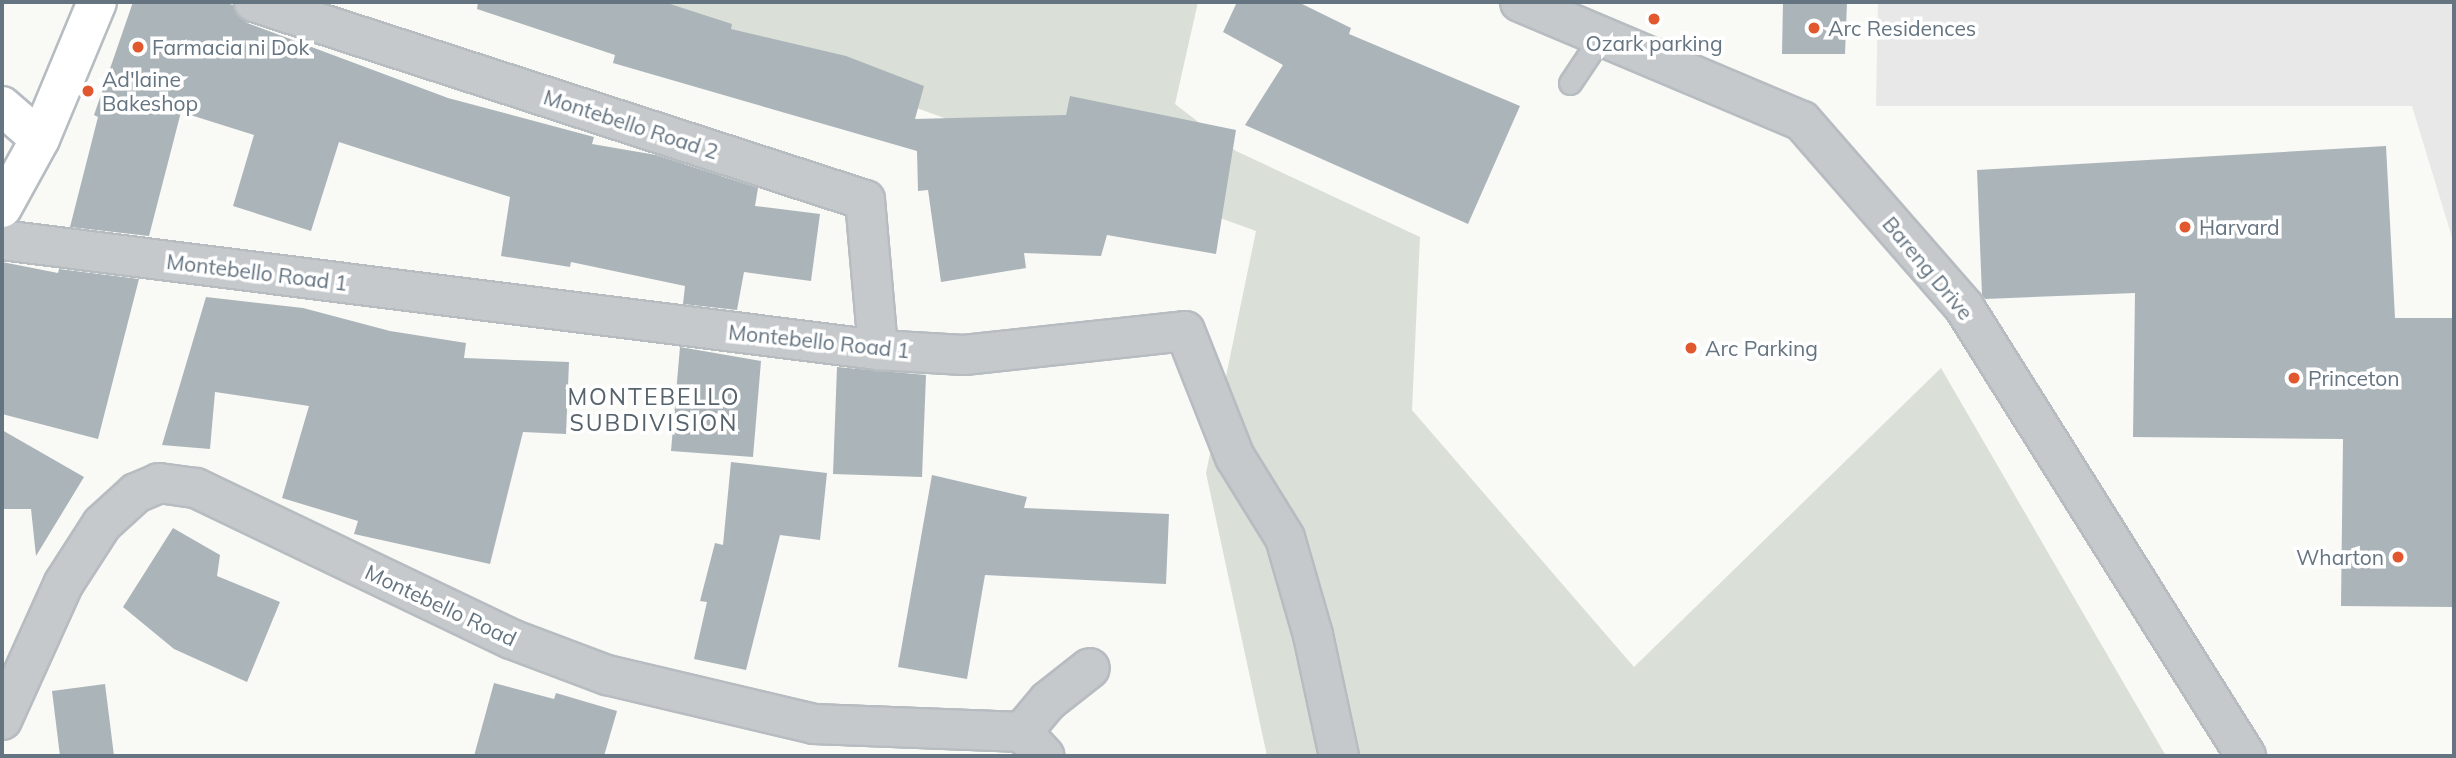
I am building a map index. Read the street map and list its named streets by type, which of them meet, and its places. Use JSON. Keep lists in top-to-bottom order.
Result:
{
  "streets": {
    "street": [
      "Montebello Road 2",
      "Bareng Drive",
      "Montebello Road 1",
      "Montebello Road"
    ]
  },
  "crossings": [
    ["Montebello Road 2", "Montebello Road 1"]
  ],
  "districts": ["MONTEBELLO SUBDIVISION"],
  "places": [
    "Ozark parking",
    "Arc Residences",
    "Farmacia ni Dok",
    "Ad'laine Bakeshop",
    "Harvard",
    "Arc Parking",
    "Princeton",
    "Wharton"
  ]
}
